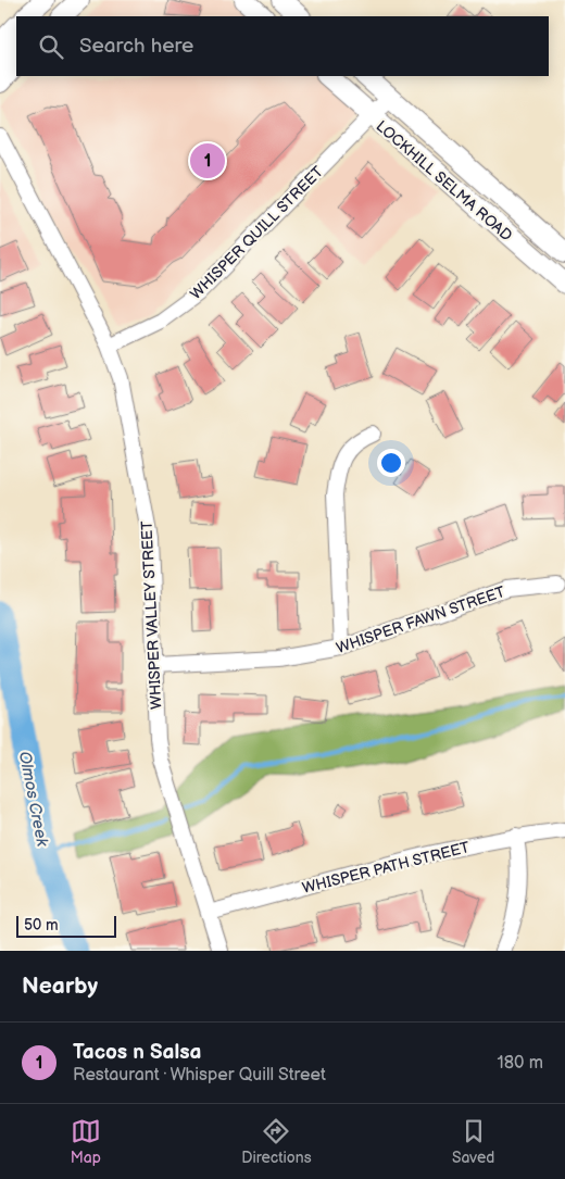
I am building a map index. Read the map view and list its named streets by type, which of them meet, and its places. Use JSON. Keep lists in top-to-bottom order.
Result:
{
  "streets": {
    "main road": ["LOCKHILL SELMA ROAD"],
    "street": [
      "WHISPER QUILL STREET",
      "WHISPER VALLEY STREET",
      "WHISPER FAWN STREET",
      "WHISPER PATH STREET"
    ]
  },
  "crossings": [
    ["LOCKHILL SELMA ROAD", "WHISPER QUILL STREET"],
    ["WHISPER QUILL STREET", "WHISPER VALLEY STREET"],
    ["WHISPER VALLEY STREET", "WHISPER FAWN STREET"],
    ["WHISPER VALLEY STREET", "WHISPER PATH STREET"]
  ],
  "water": ["Olmos Creek"],
  "scale_bar": "50 m",
  "page": {
    "search": "Search here",
    "pins": "1",
    "scale": "50 m",
    "heading": "Nearby",
    "list": [
      {
        "mark": "1",
        "name": "Tacos n Salsa",
        "note": "Restaurant · Whisper Quill Street",
        "value": "180 m"
      }
    ],
    "nav": ["Map", "Directions", "Saved"]
  }
}
